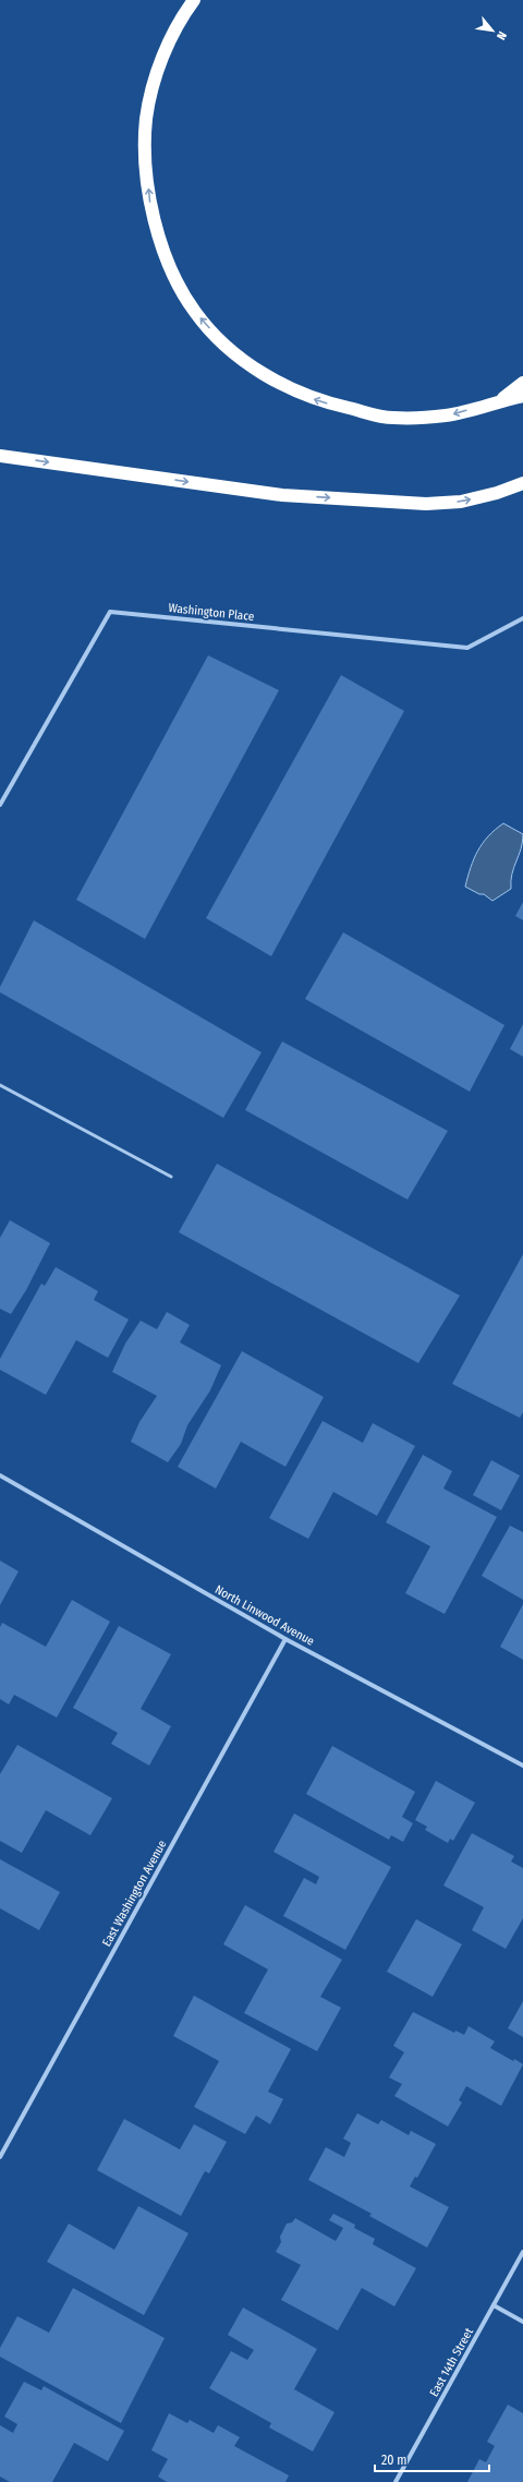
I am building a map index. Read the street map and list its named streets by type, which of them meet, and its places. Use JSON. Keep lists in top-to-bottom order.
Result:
{
  "streets": {
    "street": [
      "Washington Place",
      "North Linwood Avenue",
      "East Washington Avenue",
      "East 14th Street"
    ]
  },
  "crossings": [
    ["North Linwood Avenue", "East Washington Avenue"]
  ],
  "scale_bar": "20 m",
  "north": "bottom right"
}
